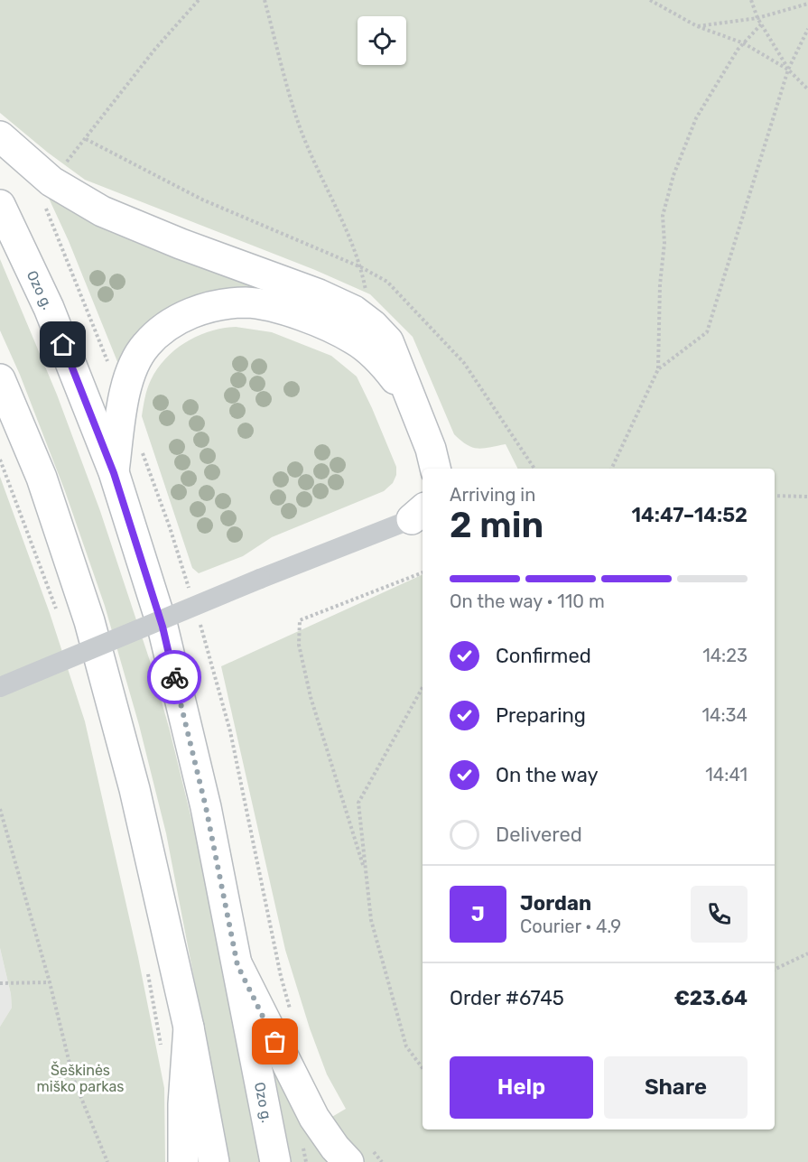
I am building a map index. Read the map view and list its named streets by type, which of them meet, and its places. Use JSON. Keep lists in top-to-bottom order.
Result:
{
  "streets": {
    "main road": ["Ozo g."]
  },
  "parks": ["Šeškinės miško parkas"],
  "page": {
    "heading": ["2 min", "Arriving in", "14:47–14:52"],
    "panel": [
      "Jordan",
      "Courier · 4.9",
      "Order #6745",
      "€23.64"
    ],
    "bar": "On the way · 110 m",
    "list": [
      ["Confirmed", "14:23"],
      ["Preparing", "14:34"],
      ["On the way", "14:41"],
      "Delivered"
    ],
    "round": "J",
    "buttons": ["Help", "Share"]
  }
}
